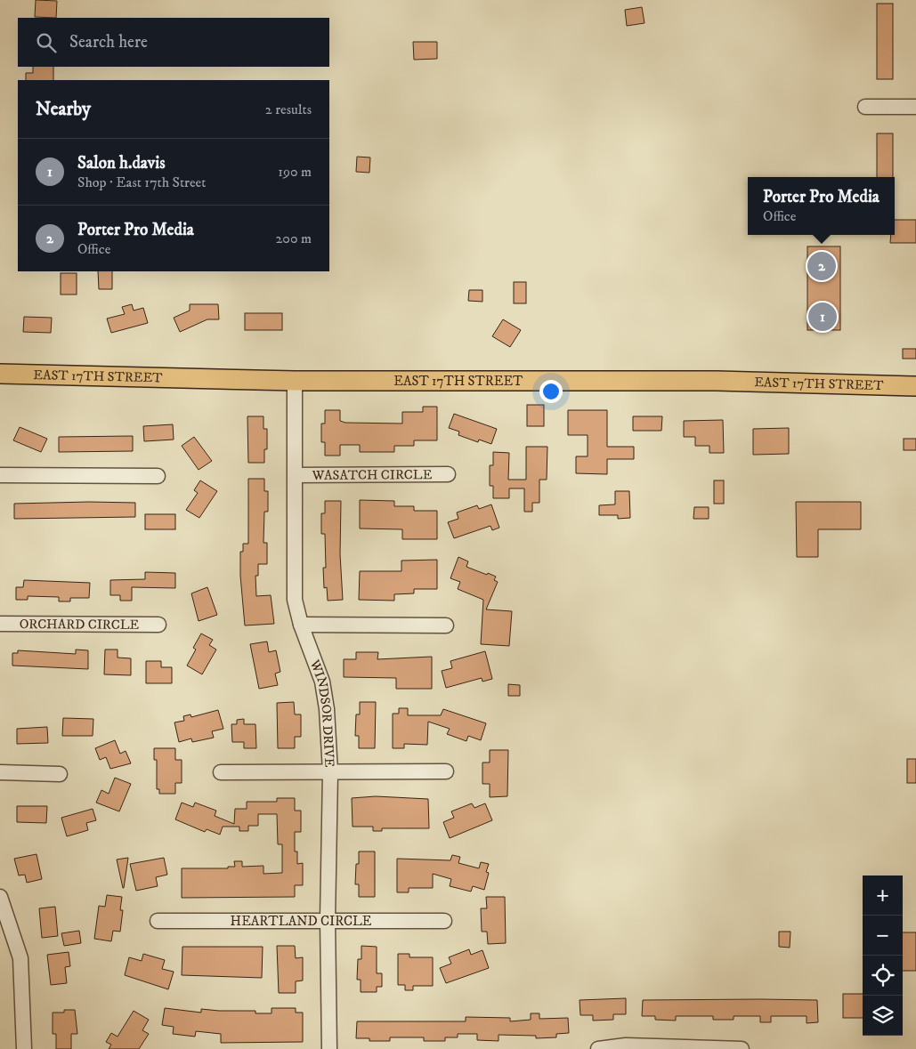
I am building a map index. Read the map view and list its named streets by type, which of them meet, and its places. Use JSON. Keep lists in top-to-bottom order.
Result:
{
  "streets": {
    "main road": ["EAST 17TH STREET"],
    "street": [
      "WASATCH CIRCLE",
      "ORCHARD CIRCLE",
      "WINDSOR DRIVE",
      "HEARTLAND CIRCLE"
    ]
  },
  "crossings": [
    ["EAST 17TH STREET", "WINDSOR DRIVE"],
    ["WASATCH CIRCLE", "WINDSOR DRIVE"],
    ["WINDSOR DRIVE", "HEARTLAND CIRCLE"]
  ],
  "page": {
    "search": "Search here",
    "heading": ["Nearby", "2 results"],
    "list": [
      {
        "mark": "1",
        "name": "Salon h.davis",
        "note": "Shop · East 17th Street",
        "value": "190 m"
      },
      {
        "mark": "2",
        "name": "Porter Pro Media",
        "note": "Office",
        "value": "200 m"
      }
    ],
    "popup": ["Porter Pro Media", "Office"],
    "pins": ["2", "1"],
    "map_buttons": ["+", "−"]
  }
}
